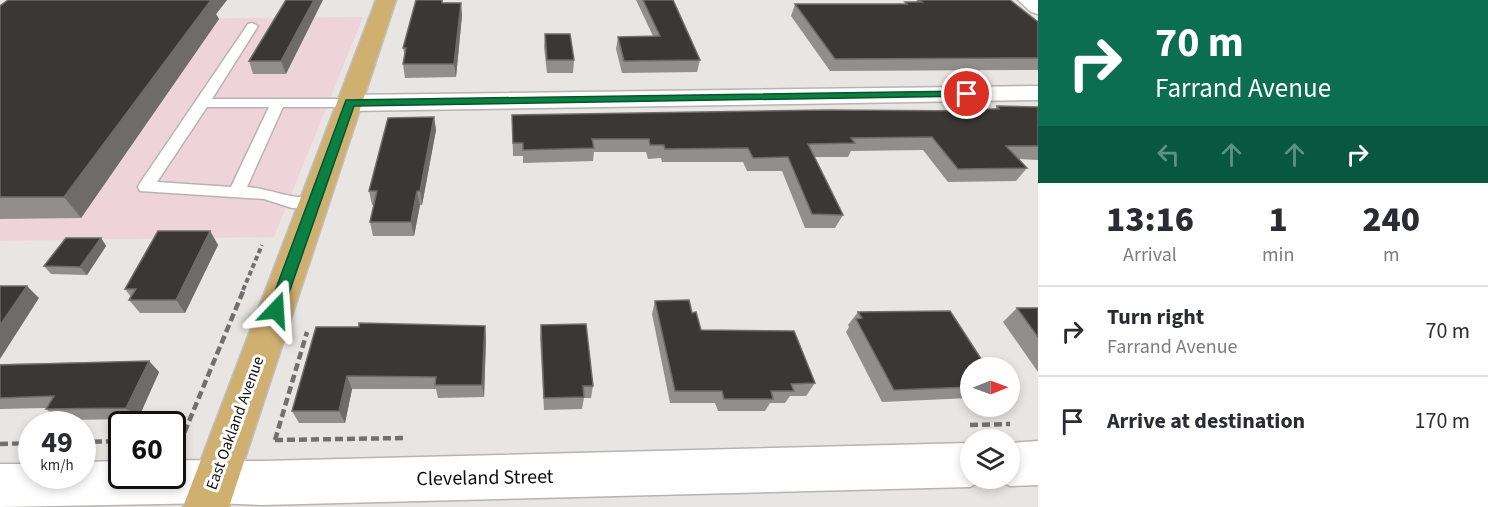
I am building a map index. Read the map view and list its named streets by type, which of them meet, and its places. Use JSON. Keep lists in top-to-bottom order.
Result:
{
  "streets": {
    "main road": ["East Oakland Avenue"],
    "street": ["Cleveland Street"]
  },
  "crossings": [
    ["East Oakland Avenue", "Cleveland Street"]
  ],
  "north": "right",
  "page": {
    "turn": ["70 m", "Farrand Avenue"],
    "eta": [
      "13:16",
      "Arrival",
      "1",
      "min",
      "240",
      "m"
    ],
    "list": [
      {
        "name": "Turn right",
        "note": "Farrand Avenue",
        "value": "70 m"
      },
      {
        "name": "Arrive at destination",
        "value": "170 m"
      }
    ],
    "speed": "49 km/h",
    "limit": "60"
  }
}
